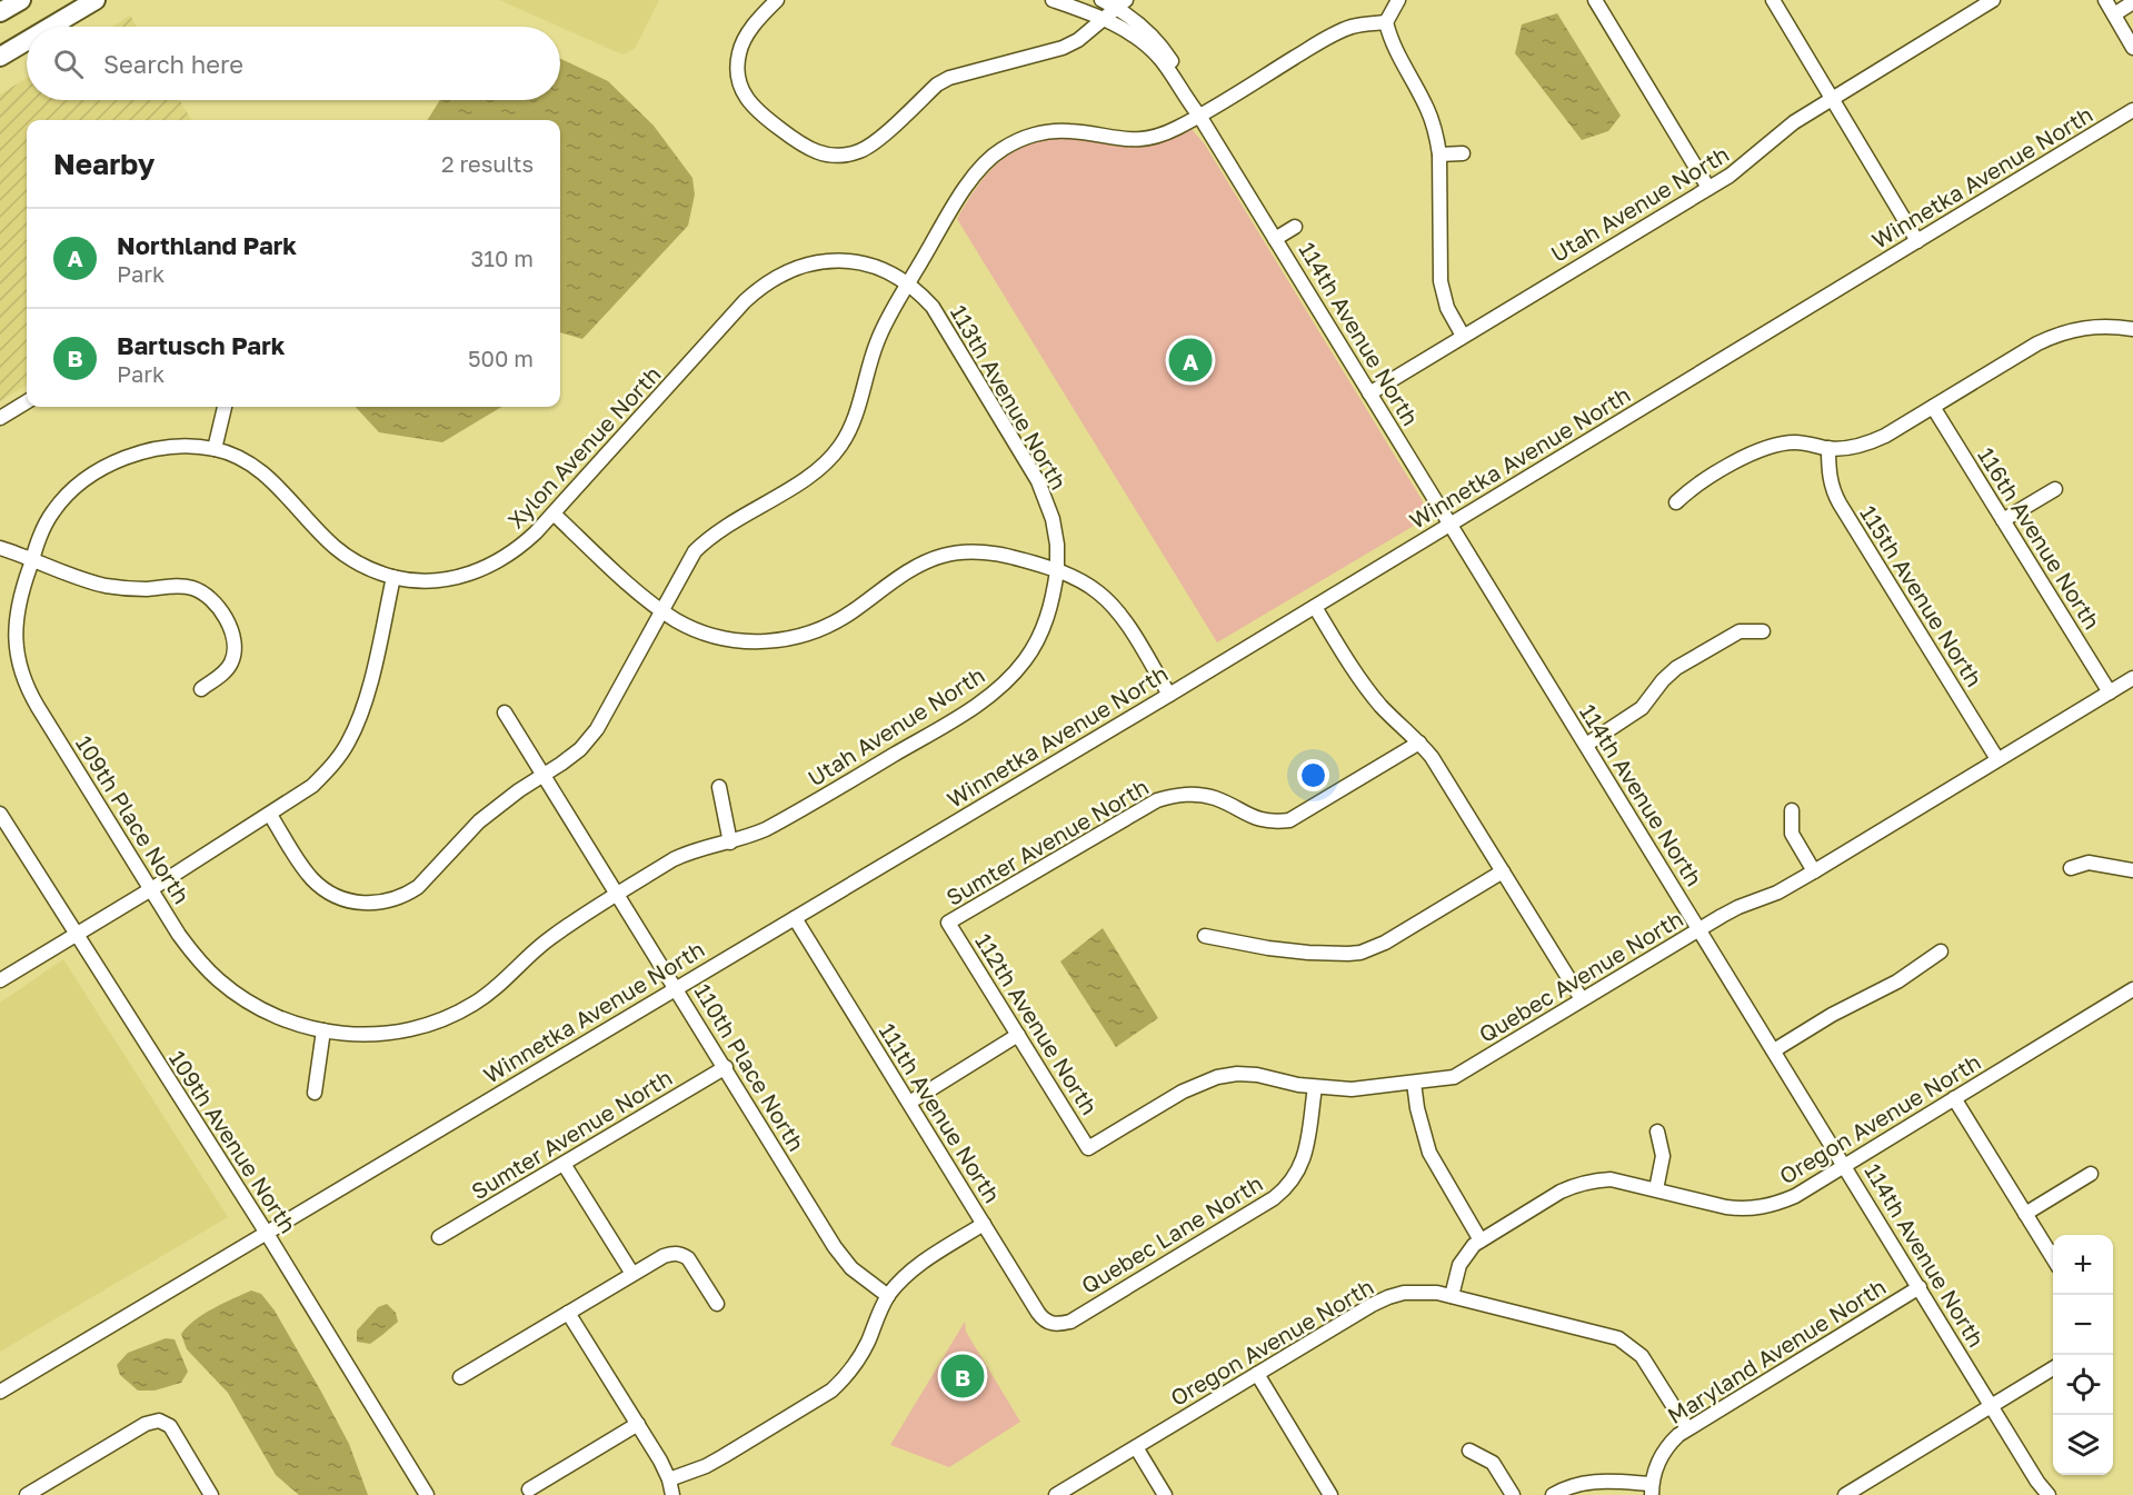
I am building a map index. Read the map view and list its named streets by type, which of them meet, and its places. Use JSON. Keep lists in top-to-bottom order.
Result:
{
  "streets": {
    "street": [
      "Winnetka Avenue North",
      "Utah Avenue North",
      "114th Avenue North",
      "113th Avenue North",
      "Xylon Avenue North",
      "116th Avenue North",
      "115th Avenue North",
      "109th Place North",
      "Sumter Avenue North",
      "Quebec Avenue North",
      "112th Avenue North",
      "110th Place North",
      "111th Avenue North",
      "Oregon Avenue North",
      "109th Avenue North",
      "Quebec Lane North",
      "Maryland Avenue North"
    ]
  },
  "crossings": [
    ["Winnetka Avenue North", "114th Avenue North"],
    ["Winnetka Avenue North", "110th Place North"],
    ["Winnetka Avenue North", "111th Avenue North"],
    ["Winnetka Avenue North", "109th Avenue North"],
    ["Utah Avenue North", "114th Avenue North"],
    ["Utah Avenue North", "113th Avenue North"],
    ["Utah Avenue North", "109th Place North"],
    ["Utah Avenue North", "110th Place North"],
    ["114th Avenue North", "Quebec Avenue North"],
    ["114th Avenue North", "Oregon Avenue North"],
    ["114th Avenue North", "Maryland Avenue North"],
    ["113th Avenue North", "Xylon Avenue North"],
    ["Xylon Avenue North", "109th Place North"],
    ["116th Avenue North", "Quebec Avenue North"],
    ["115th Avenue North", "Quebec Avenue North"],
    ["Sumter Avenue North", "112th Avenue North"],
    ["Sumter Avenue North", "110th Place North"],
    ["Quebec Avenue North", "112th Avenue North"],
    ["Quebec Avenue North", "Quebec Lane North"],
    ["111th Avenue North", "Quebec Lane North"]
  ],
  "page": {
    "search": "Search here",
    "heading": ["Nearby", "2 results"],
    "list": [
      {
        "mark": "A",
        "name": "Northland Park",
        "note": "Park",
        "value": "310 m"
      },
      {
        "mark": "B",
        "name": "Bartusch Park",
        "note": "Park",
        "value": "500 m"
      }
    ],
    "pins": ["A", "B"],
    "map_buttons": ["+", "−"]
  }
}
